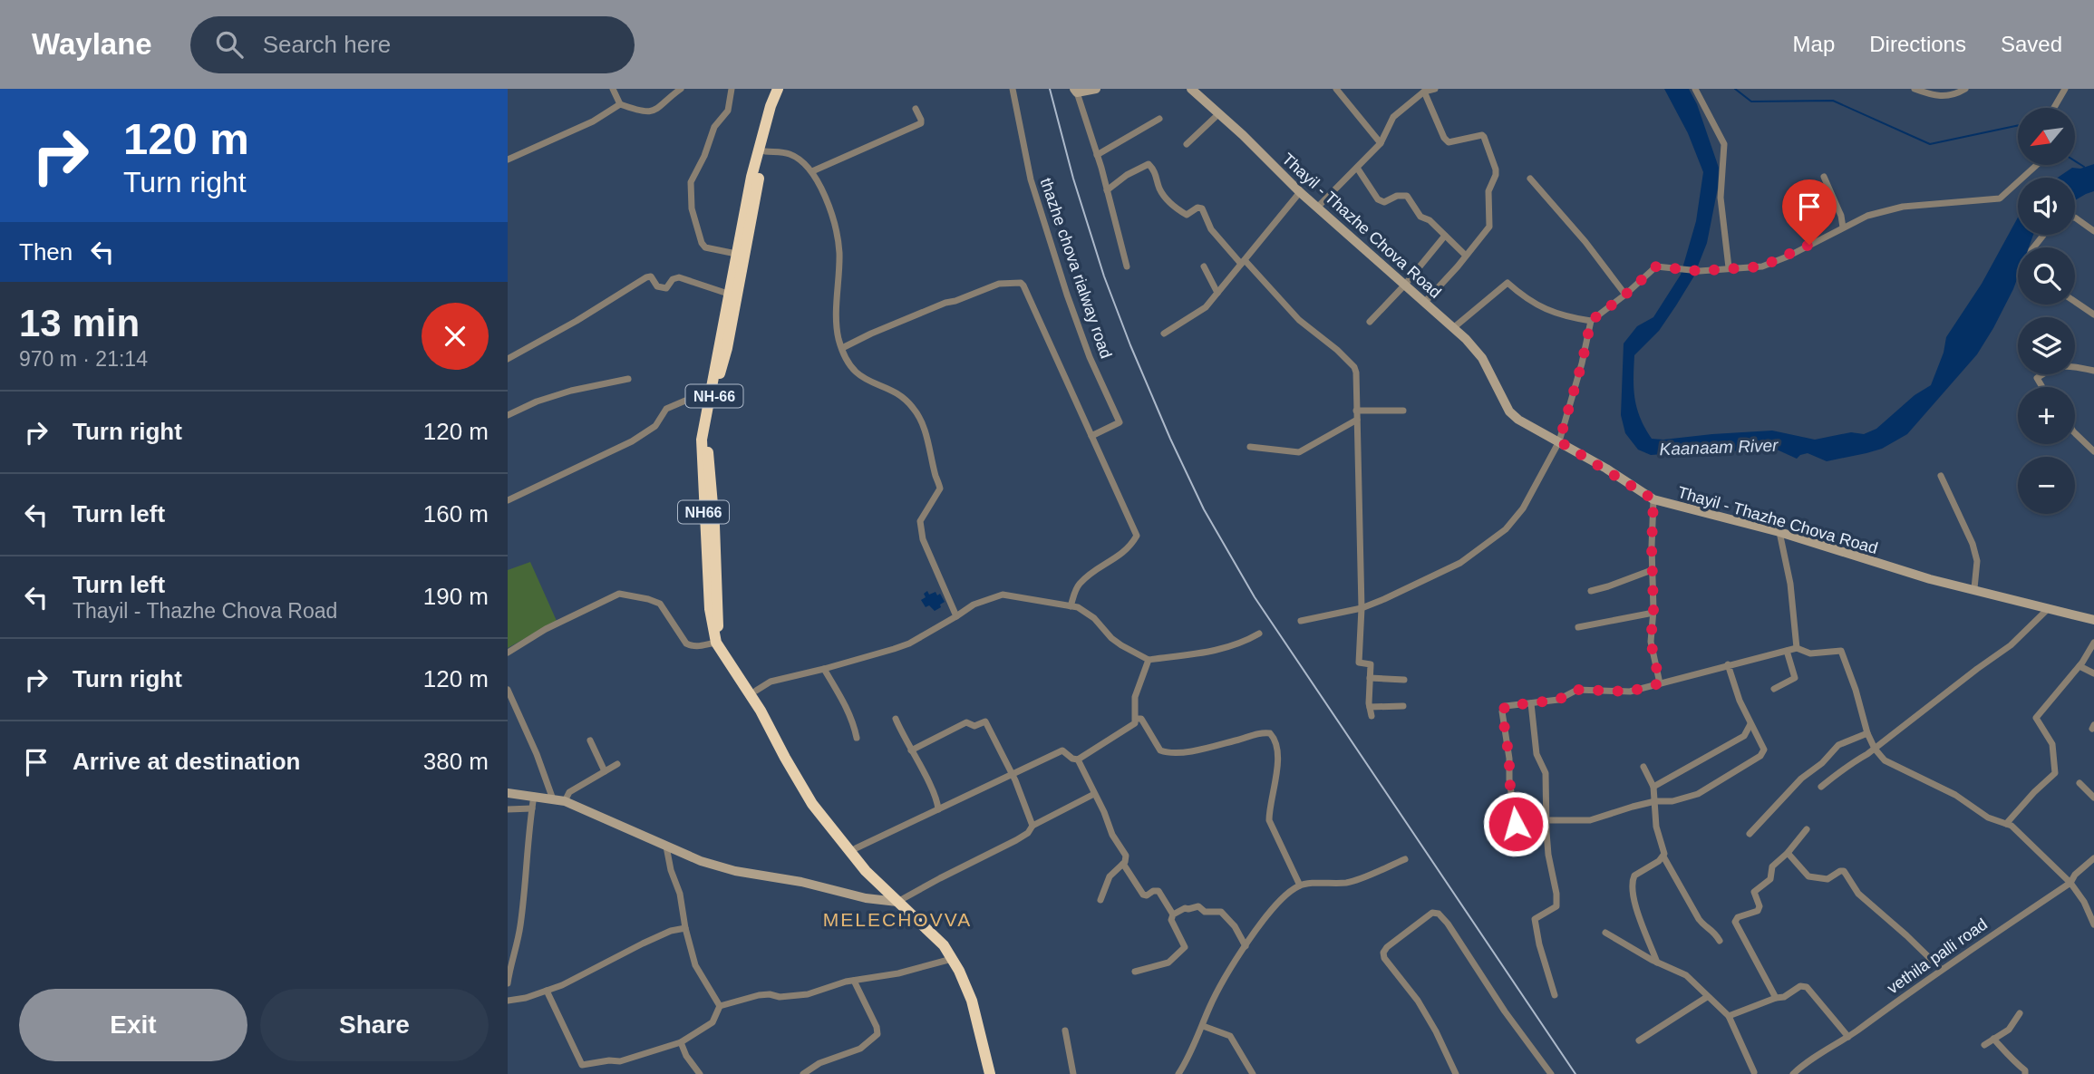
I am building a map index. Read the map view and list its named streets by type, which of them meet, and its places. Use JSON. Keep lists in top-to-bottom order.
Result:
{
  "streets": {
    "highway": ["NH-66", "NH66"],
    "street": ["Thayil - Thazhe Chova Road", "thazhe chova rialway road", "vethila palli road"]
  },
  "crossings": [
    ["NH-66", "NH66"]
  ],
  "districts": ["MELECHOVVA"],
  "water": ["Kaanaam River"],
  "north": "bottom left",
  "page": {
    "header": "Waylane",
    "search": "Search here",
    "nav": ["Map", "Directions", "Saved"],
    "turn": ["120 m", "Turn right"],
    "map_buttons": ["+", "−"],
    "then": "Then",
    "heading": ["13 min", "970 m · 21:14"],
    "list": [
      {
        "name": "Turn right",
        "value": "120 m"
      },
      {
        "name": "Turn left",
        "value": "160 m"
      },
      {
        "name": "Turn left",
        "note": "Thayil - Thazhe Chova Road",
        "value": "190 m"
      },
      {
        "name": "Turn right",
        "value": "120 m"
      },
      {
        "name": "Arrive at destination",
        "value": "380 m"
      }
    ],
    "buttons": ["Exit", "Share"]
  }
}
